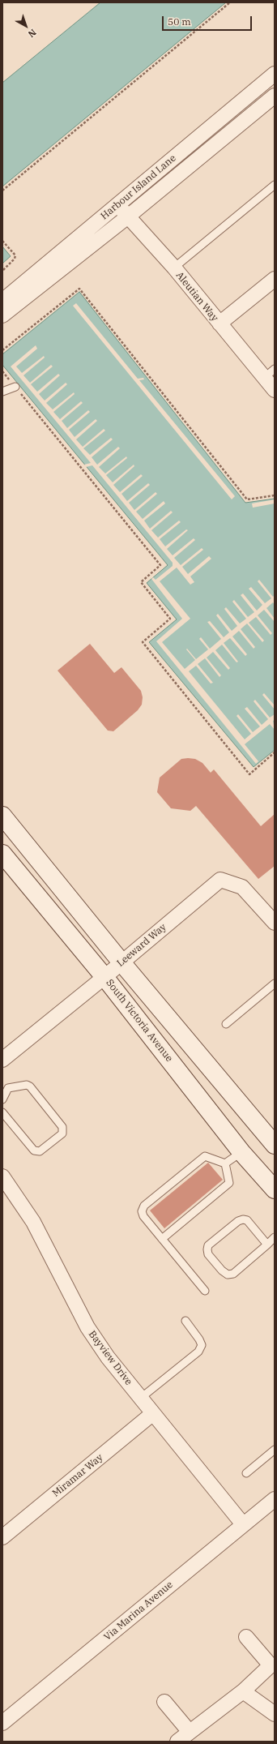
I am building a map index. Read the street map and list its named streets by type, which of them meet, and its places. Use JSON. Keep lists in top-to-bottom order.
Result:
{
  "streets": {
    "main road": ["South Victoria Avenue"],
    "street": [
      "Harbour Island Lane",
      "Aleutian Way",
      "Leeward Way",
      "Bayview Drive",
      "Miramar Way",
      "Via Marina Avenue"
    ]
  },
  "crossings": [
    ["Harbour Island Lane", "Aleutian Way"],
    ["Leeward Way", "South Victoria Avenue"],
    ["Bayview Drive", "Miramar Way"],
    ["Bayview Drive", "Via Marina Avenue"]
  ],
  "scale_bar": "50 m",
  "north": "bottom right"
}
